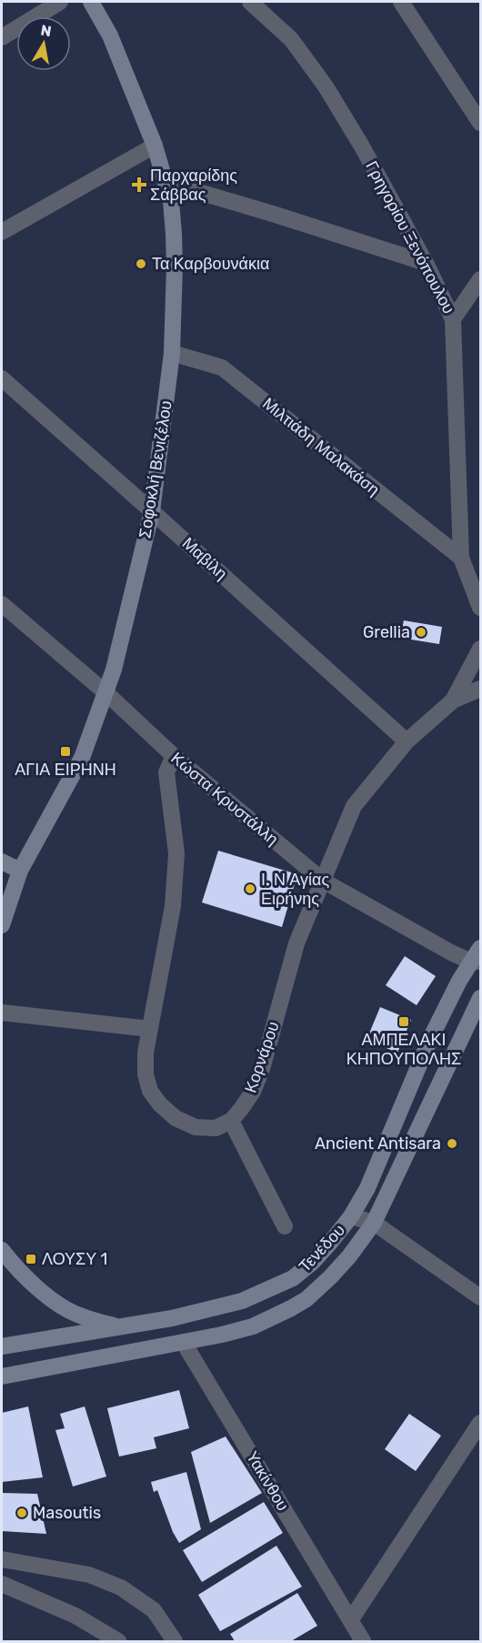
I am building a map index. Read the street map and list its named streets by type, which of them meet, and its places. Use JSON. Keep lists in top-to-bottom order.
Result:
{
  "streets": {
    "main road": ["Σοφοκλή Βενιζέλου", "Τενέδου"],
    "street": [
      "Γρηγορίου Ξενόπουλου",
      "Μιλτιάδη Μαλακάση",
      "Μαβίλη",
      "Κώστα Κρυστάλλη",
      "Κορνάρου",
      "Υακίνθου"
    ]
  },
  "crossings": [
    ["Γρηγορίου Ξενόπουλου", "Μιλτιάδη Μαλακάση"],
    ["Μιλτιάδη Μαλακάση", "Σοφοκλή Βενιζέλου"],
    ["Σοφοκλή Βενιζέλου", "Μαβίλη"],
    ["Σοφοκλή Βενιζέλου", "Κώστα Κρυστάλλη"],
    ["Μαβίλη", "Κορνάρου"],
    ["Κώστα Κρυστάλλη", "Κορνάρου"],
    ["Κώστα Κρυστάλλη", "Τενέδου"],
    ["Τενέδου", "Υακίνθου"]
  ],
  "places": {
    "health": ["Παρχαρίδης Σάββας"],
    "other": [
      "Τα Καρβουνάκια",
      "Grellia",
      "Ι. Ν Αγίας Ειρήνης",
      "Ancient Antisara",
      "Masoutis"
    ],
    "transit": ["ΑΓΙΑ ΕΙΡΗΝΗ", "ΑΜΠΕΛΑΚΙ ΚΗΠΟΥΠΟΛΗΣ", "ΛΟΥΣΥ 1"]
  },
  "north": "top"
}
